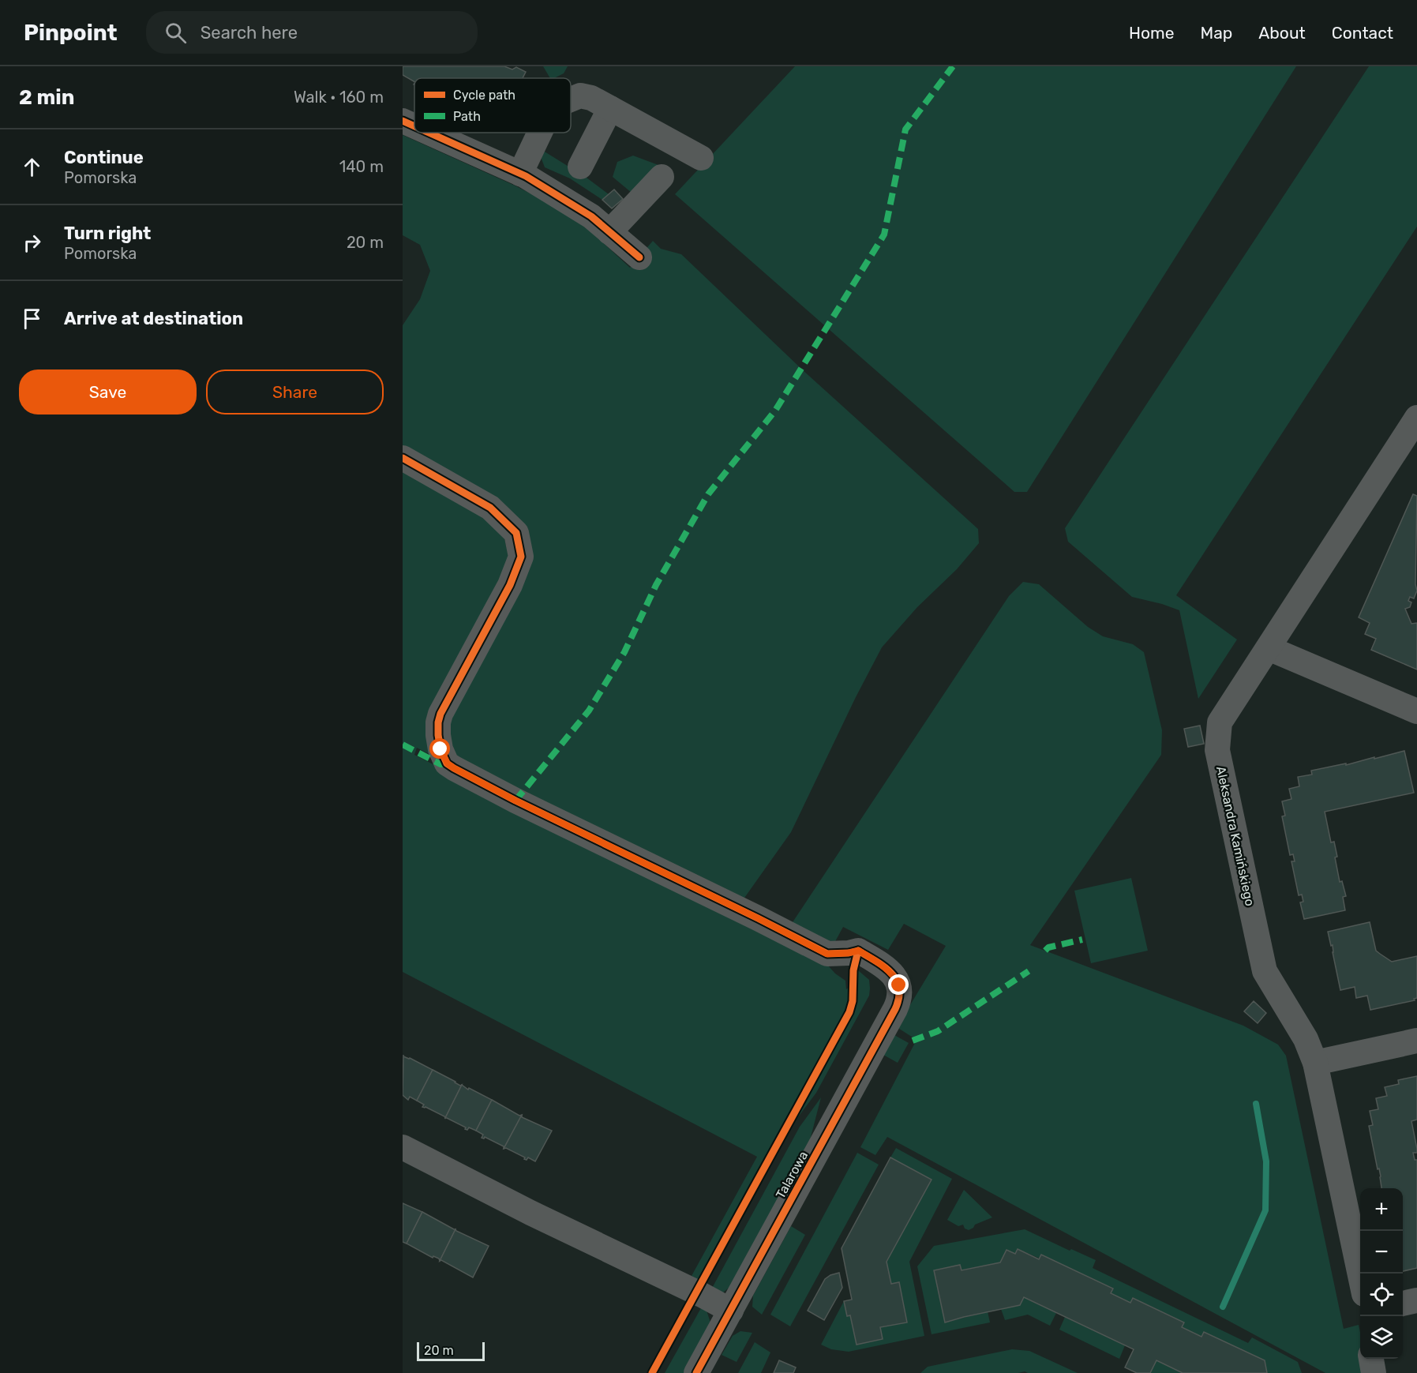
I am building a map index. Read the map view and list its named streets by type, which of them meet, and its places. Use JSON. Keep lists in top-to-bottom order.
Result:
{
  "streets": {
    "street": ["Aleksandra Kamińskiego", "Talarowa"]
  },
  "legend": ["Cycle path", "Path"],
  "scale_bar": "20 m",
  "page": {
    "header": "Pinpoint",
    "search": "Search here",
    "nav": [
      "Home",
      "Map",
      "About",
      "Contact"
    ],
    "heading": ["2 min", "Walk · 160 m"],
    "list": [
      ["Continue", "Pomorska", "140 m"],
      ["Turn right", "Pomorska", "20 m"],
      "Arrive at destination"
    ],
    "buttons": ["Save", "Share"],
    "map_buttons": ["+", "−"],
    "scale": "20 m"
  }
}
